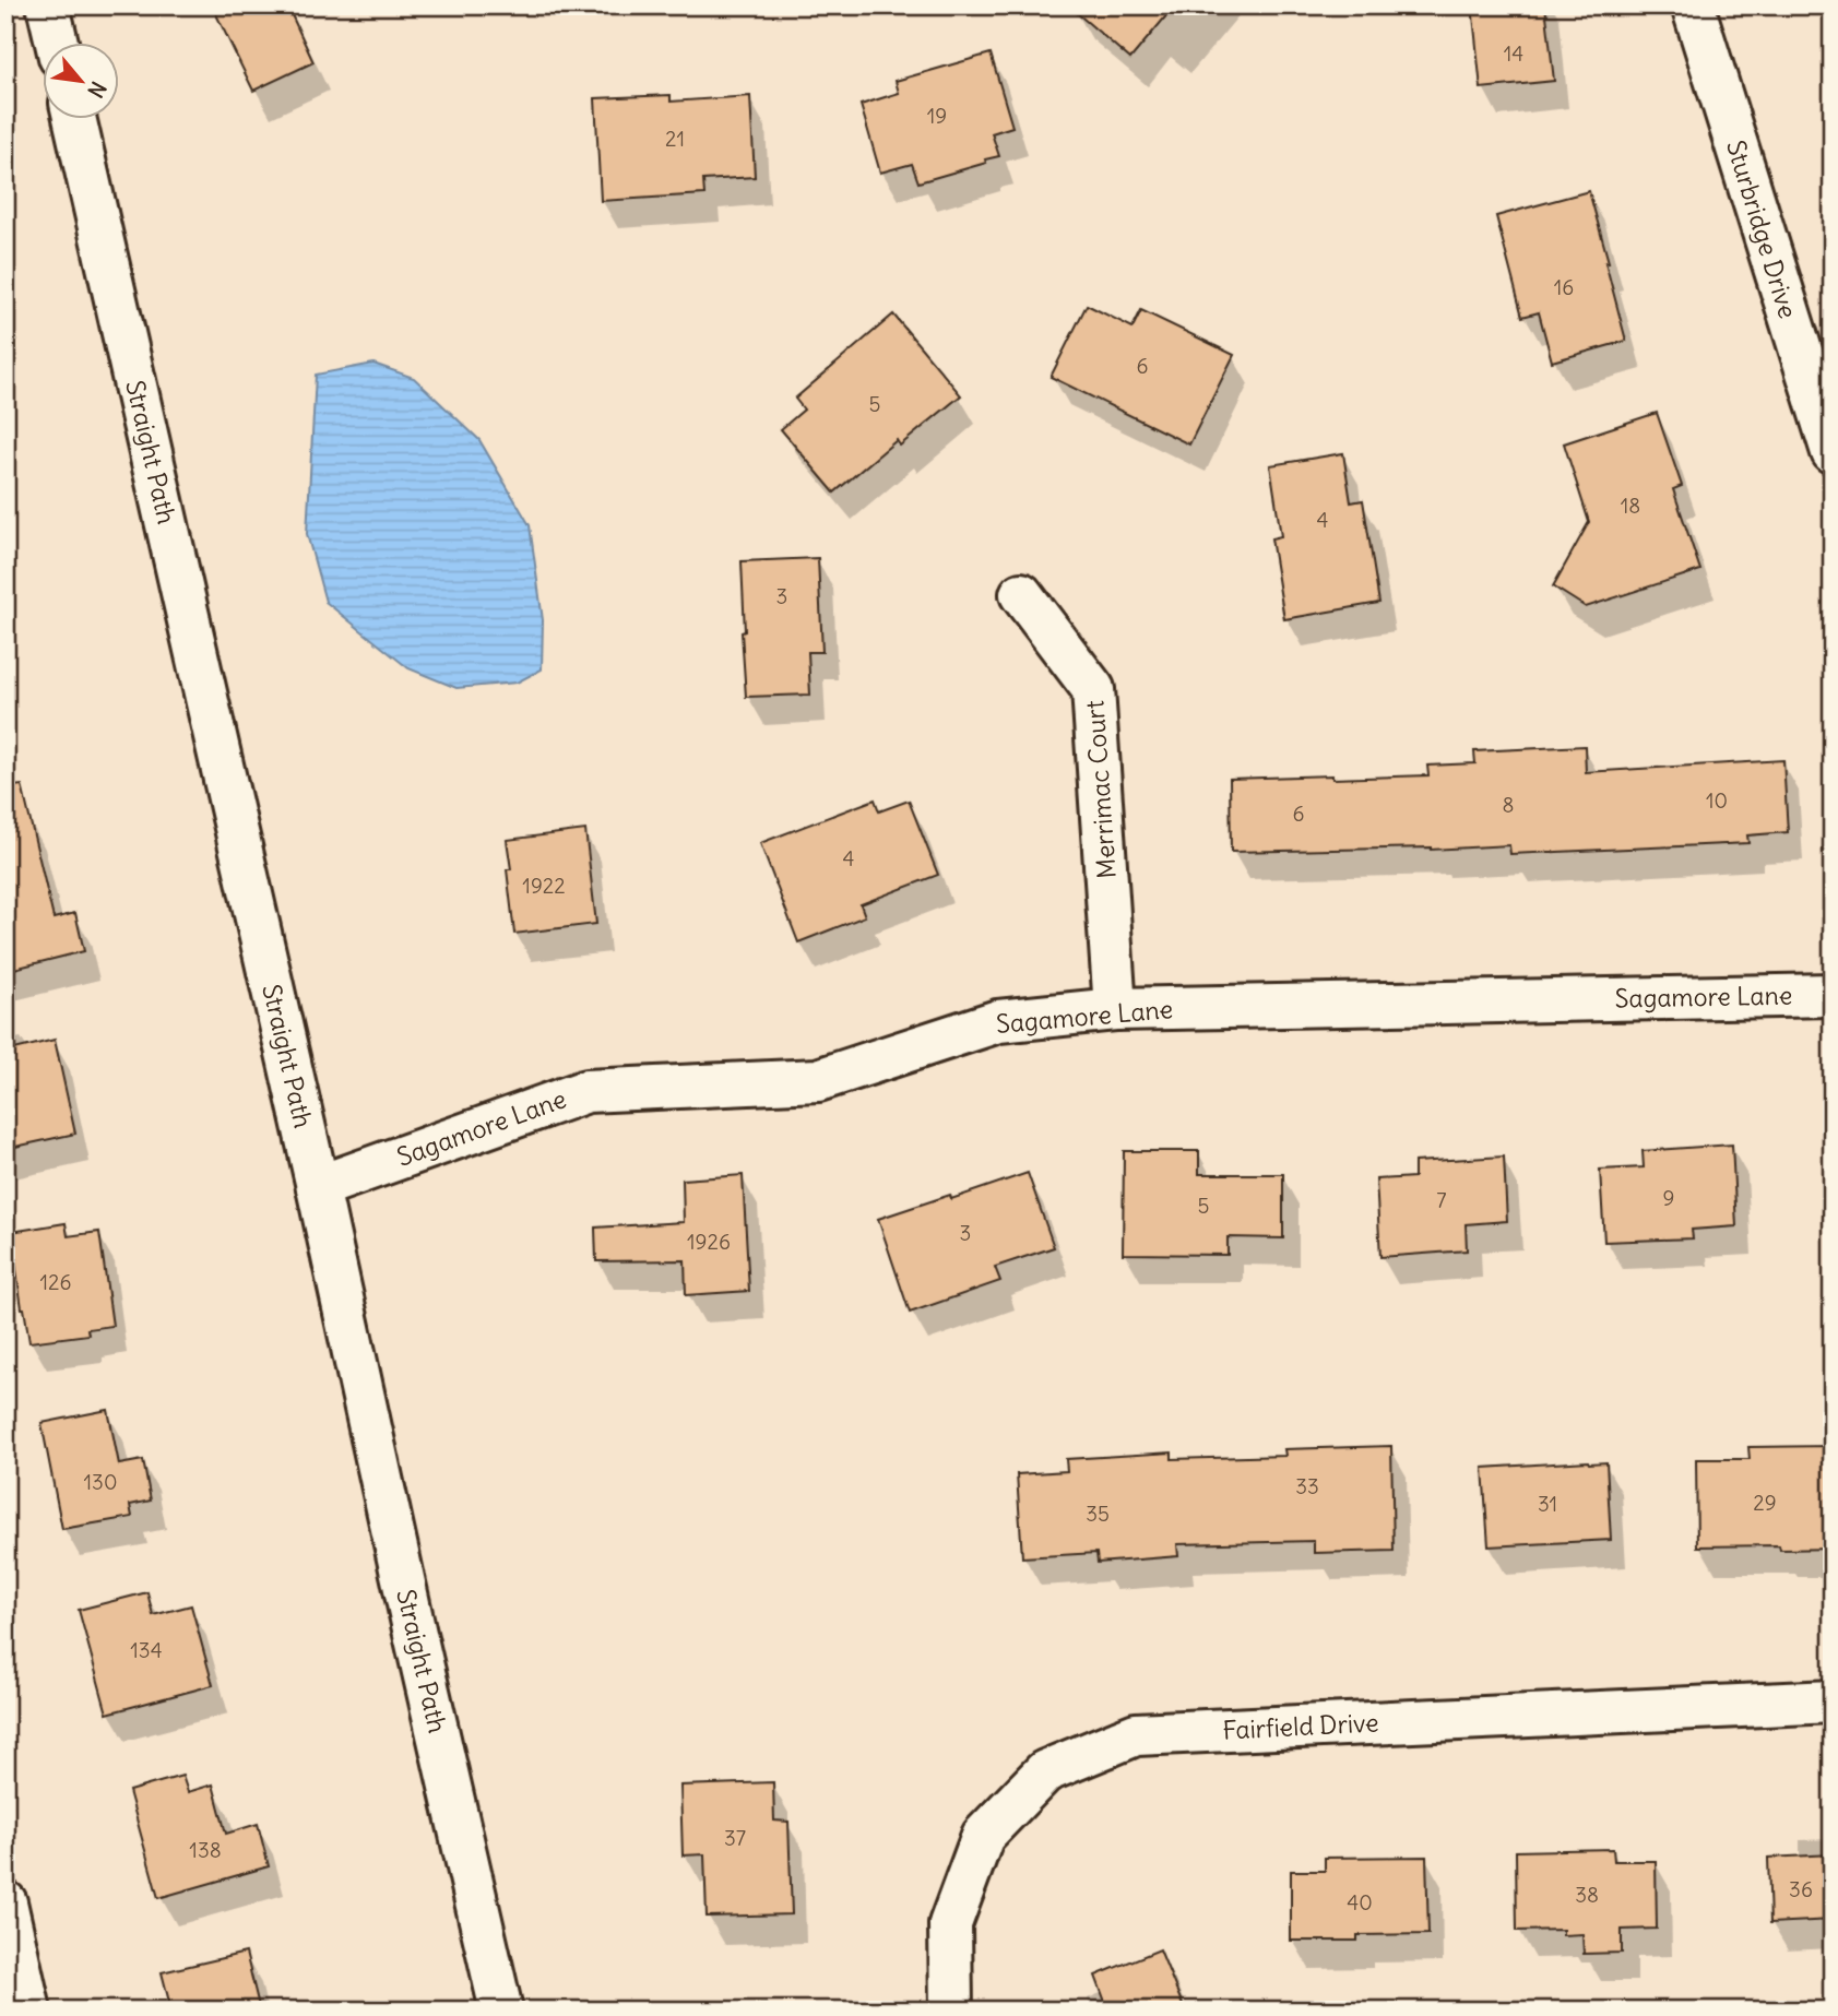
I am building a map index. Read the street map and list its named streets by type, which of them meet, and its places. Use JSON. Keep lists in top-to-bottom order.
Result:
{
  "streets": {
    "street": [
      "Sturbridge Drive",
      "Straight Path",
      "Merrimac Court",
      "Sagamore Lane",
      "Fairfield Drive"
    ]
  },
  "crossings": [
    ["Straight Path", "Sagamore Lane"],
    ["Merrimac Court", "Sagamore Lane"]
  ],
  "house_numbers": [
    "14",
    "19",
    "21",
    "16",
    "6",
    "5",
    "18",
    "4",
    "3",
    "10",
    "8",
    "6",
    "4",
    "1922",
    "9",
    "7",
    "5",
    "3",
    "1926",
    "126",
    "130",
    "33",
    "29",
    "31",
    "35",
    "134",
    "37",
    "138",
    "36",
    "38",
    "40"
  ],
  "north": "bottom right"
}
